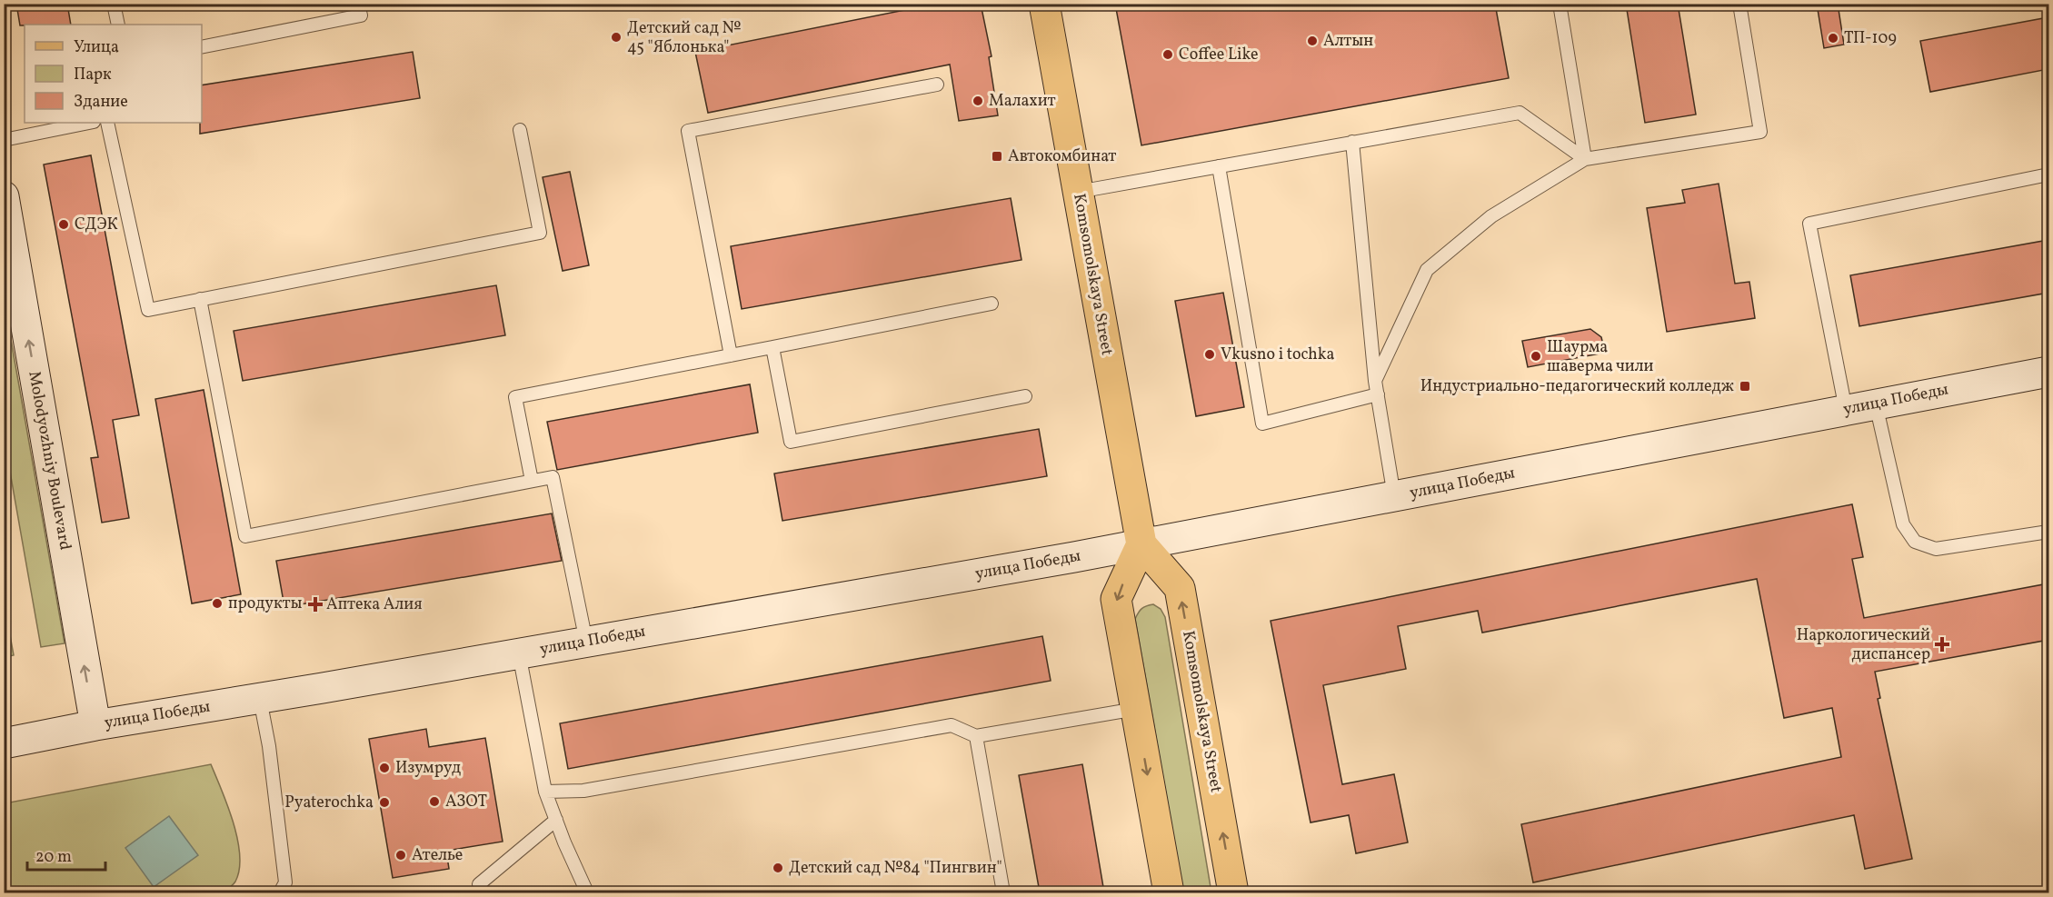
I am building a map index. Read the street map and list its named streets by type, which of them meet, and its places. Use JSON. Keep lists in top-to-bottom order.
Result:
{
  "streets": {
    "main road": ["Komsomolskaya Street", "улица Победы", "Molodyozhniy Boulevard"]
  },
  "crossings": [
    ["Komsomolskaya Street", "улица Победы"],
    ["улица Победы", "Molodyozhniy Boulevard"]
  ],
  "one_way": ["Molodyozhniy Boulevard"],
  "places": {
    "other": [
      "Детский сад № 45 \"Яблонька\"",
      "ТП-109",
      "Алтын",
      "Coffee Like",
      "Малахит",
      "СДЭК",
      "Vkusno i tochka",
      "Шаурма шаверма чили",
      "продукты",
      "Изумруд",
      "АЗОТ",
      "Pyaterochka",
      "Ателье",
      "Детский сад №84 \"Пингвин\""
    ],
    "transit": ["Автокомбинат", "Индустриально-педагогический колледж"],
    "health": ["Аптека Алия", "Наркологический диспансер"]
  },
  "legend": ["Улица", "Парк", "Здание"],
  "scale_bar": "20 m"
}
